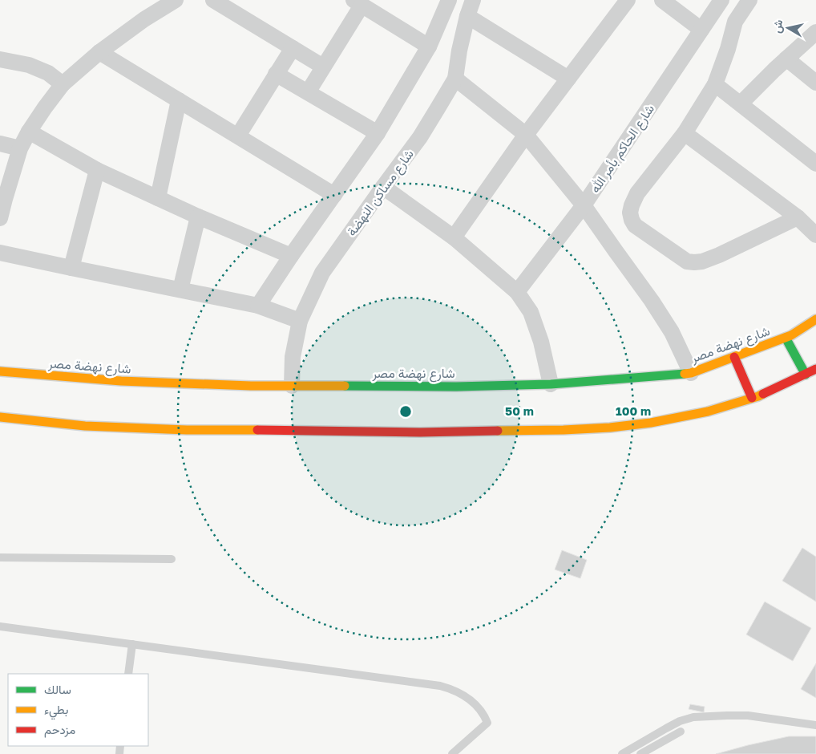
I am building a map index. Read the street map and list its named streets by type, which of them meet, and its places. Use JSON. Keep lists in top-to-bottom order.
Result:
{
  "streets": {
    "street": ["شارع الحاكم بأمر الله", "شارع مساكن النهضة", "شارع نهضة مصر"]
  },
  "crossings": [
    ["شارع مساكن النهضة", "شارع نهضة مصر"]
  ],
  "legend": ["سالك", "بطيء", "مزدحم"],
  "north": "left",
  "rings": ["50 m", "100 m"]
}
